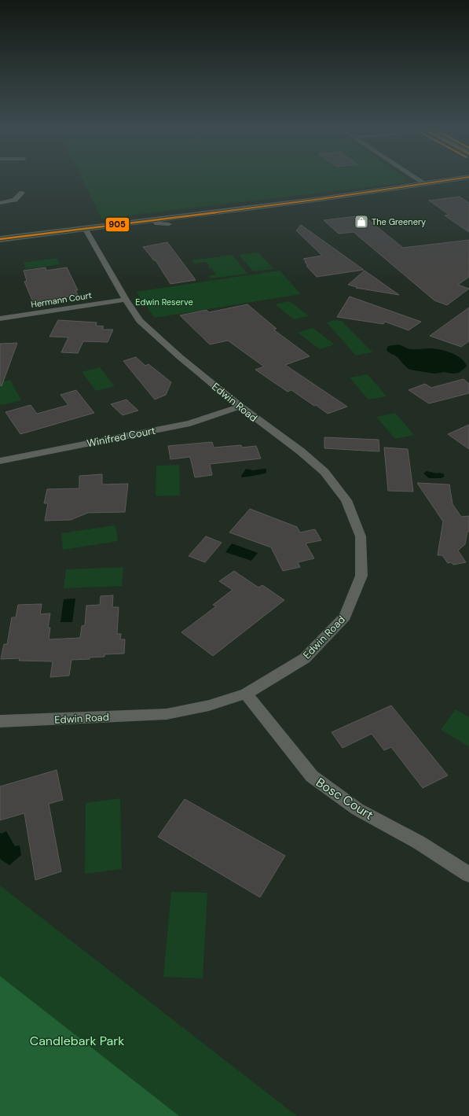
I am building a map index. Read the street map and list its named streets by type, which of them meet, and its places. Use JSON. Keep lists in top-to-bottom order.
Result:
{
  "streets": {
    "street": [
      "Hermann Court",
      "Edwin Road",
      "Winifred Court",
      "Bosc Court"
    ]
  },
  "crossings": [
    ["Hermann Court", "Edwin Road"],
    ["Edwin Road", "Winifred Court"],
    ["Edwin Road", "Bosc Court"]
  ],
  "parks": ["Edwin Reserve", "Candlebark Park"],
  "places": {
    "shop": ["The Greenery"]
  },
  "lines": ["transit line 905"]
}
